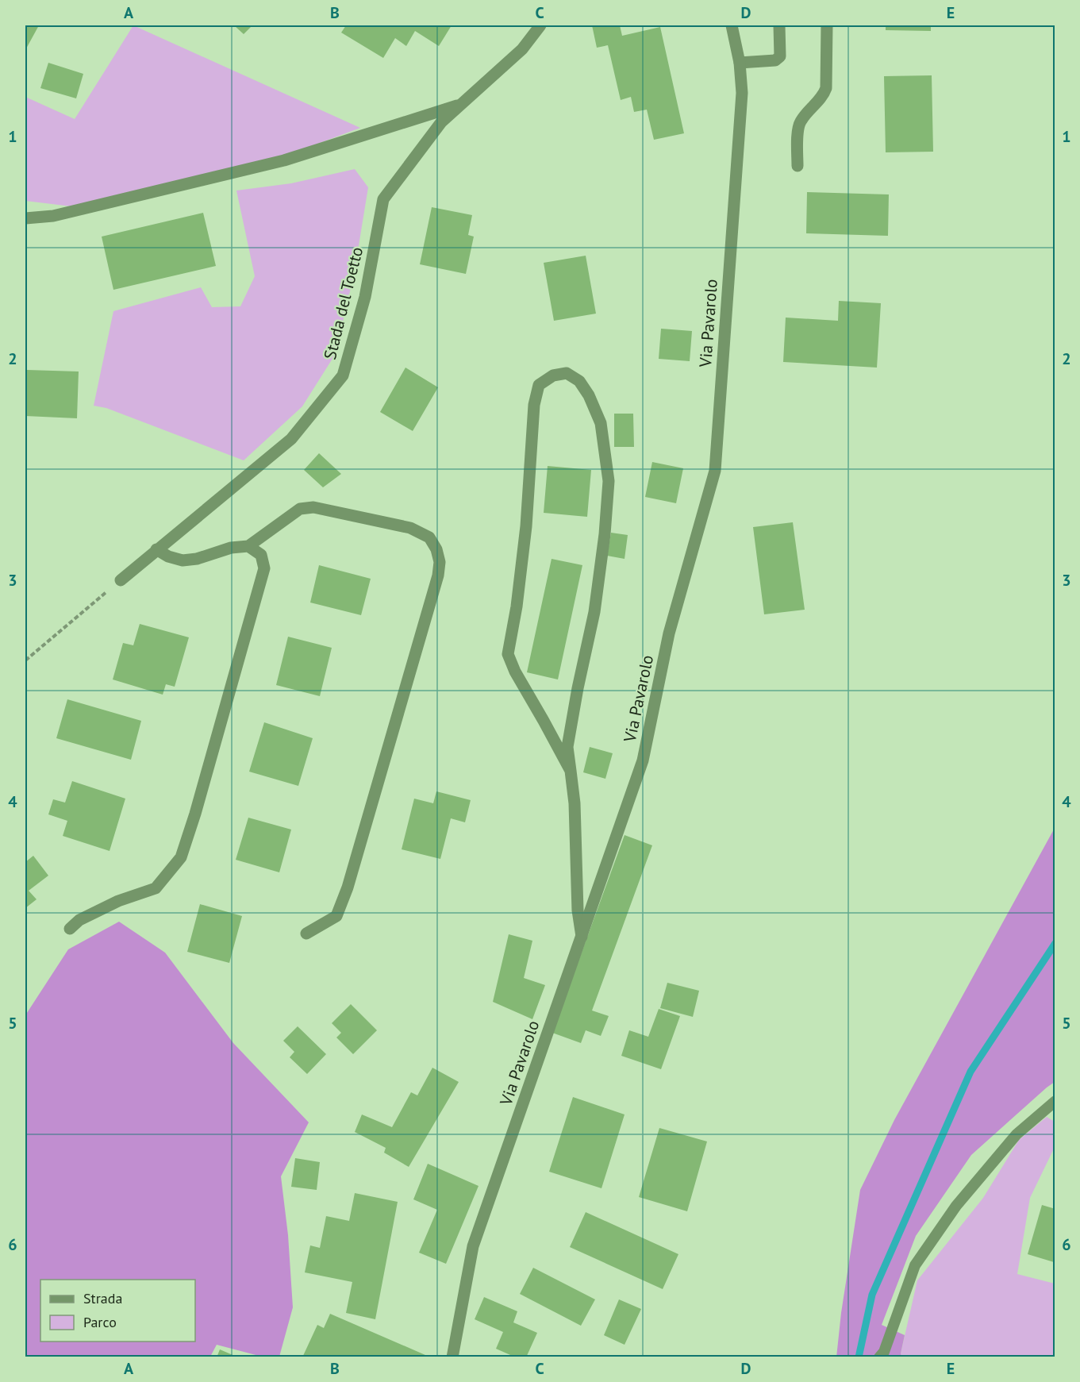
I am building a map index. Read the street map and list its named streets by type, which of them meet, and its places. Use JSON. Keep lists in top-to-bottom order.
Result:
{
  "streets": {
    "street": ["Stada del Toetto", "Via Pavarolo"]
  },
  "legend": ["Strada", "Parco"],
  "grid": {
    "columns": [
      "A",
      "B",
      "C",
      "D",
      "E"
    ],
    "rows": [
      "1",
      "2",
      "3",
      "4",
      "5",
      "6"
    ]
  }
}
